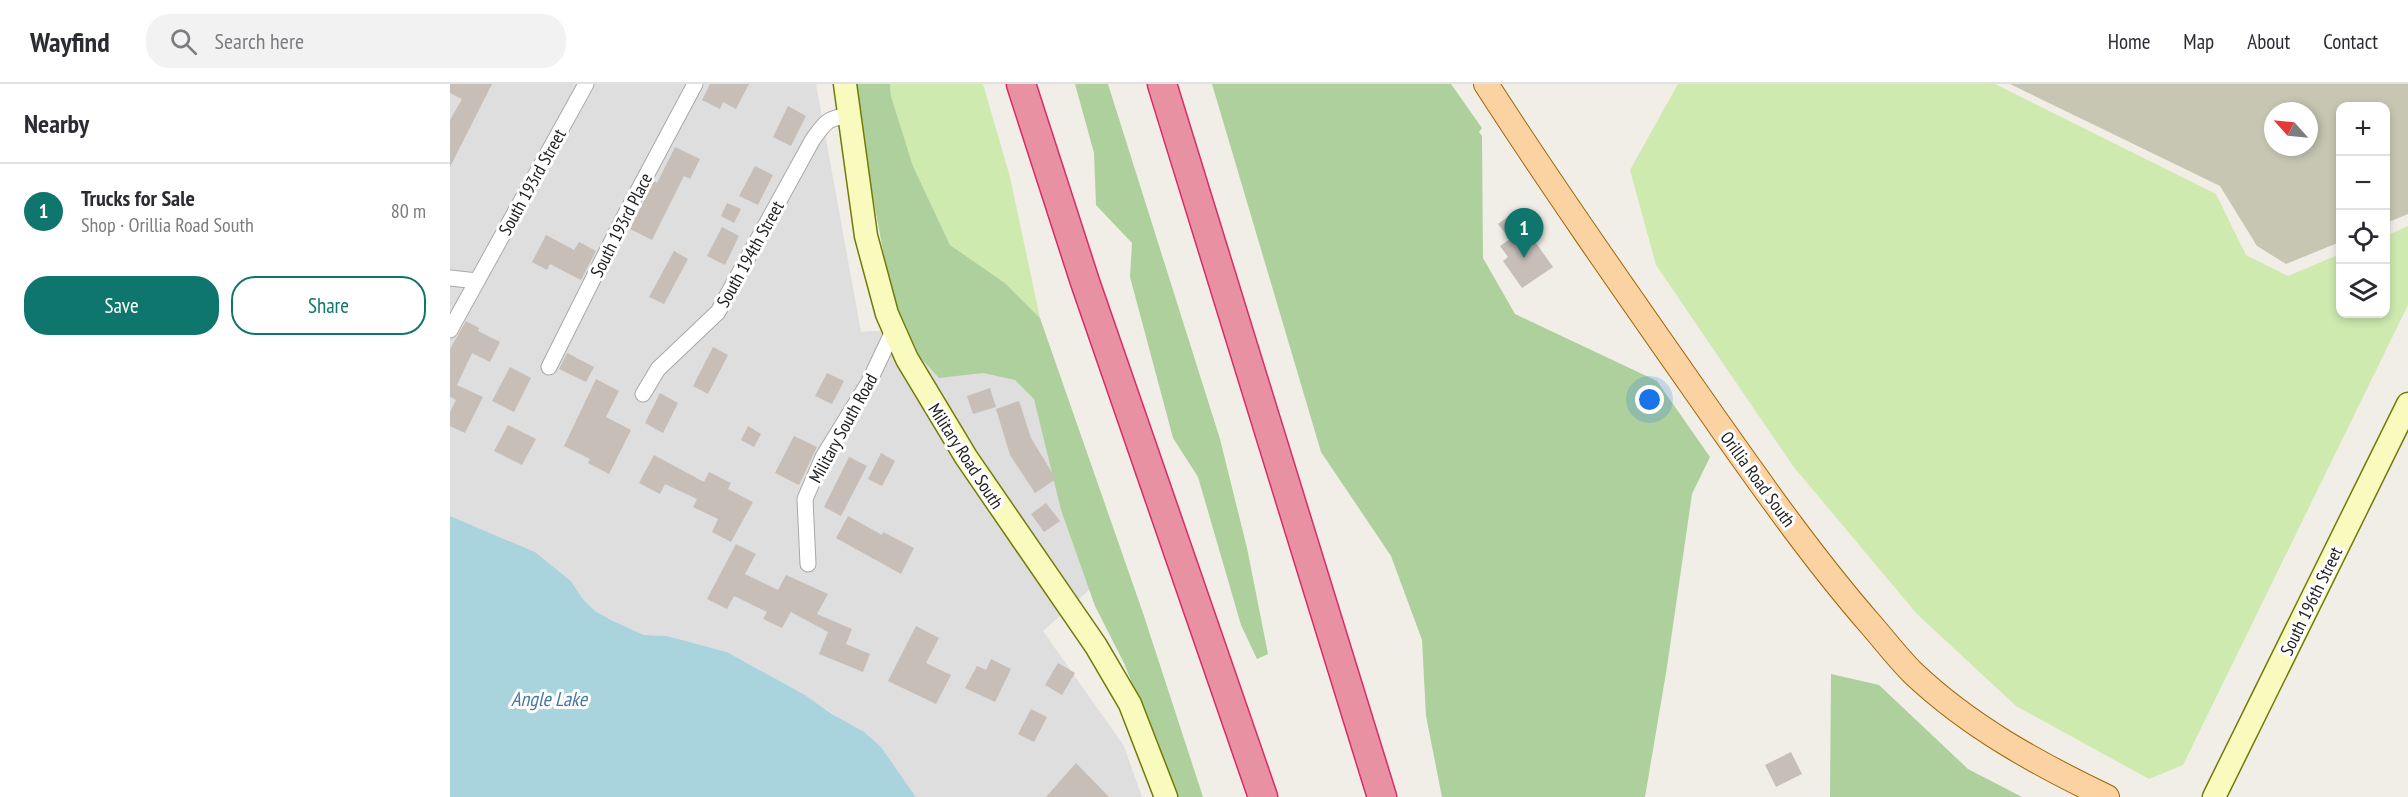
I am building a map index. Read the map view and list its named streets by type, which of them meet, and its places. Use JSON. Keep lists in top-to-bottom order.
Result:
{
  "streets": {
    "main road": ["Military Road South", "Orillia Road South", "South 196th Street"],
    "street": [
      "South 193rd Street",
      "South 193rd Place",
      "South 194th Street",
      "Military South Road"
    ]
  },
  "crossings": [
    ["South 194th Street", "Military Road South"],
    ["Military South Road", "Military Road South"]
  ],
  "water": ["Angle Lake"],
  "north": "top left",
  "page": {
    "header": "Wayfind",
    "search": "Search here",
    "nav": [
      "Home",
      "Map",
      "About",
      "Contact"
    ],
    "heading": "Nearby",
    "map_buttons": ["+", "−"],
    "list": [
      {
        "mark": "1",
        "name": "Trucks for Sale",
        "note": "Shop · Orillia Road South",
        "value": "80 m"
      }
    ],
    "pins": "1",
    "buttons": ["Save", "Share"]
  }
}
